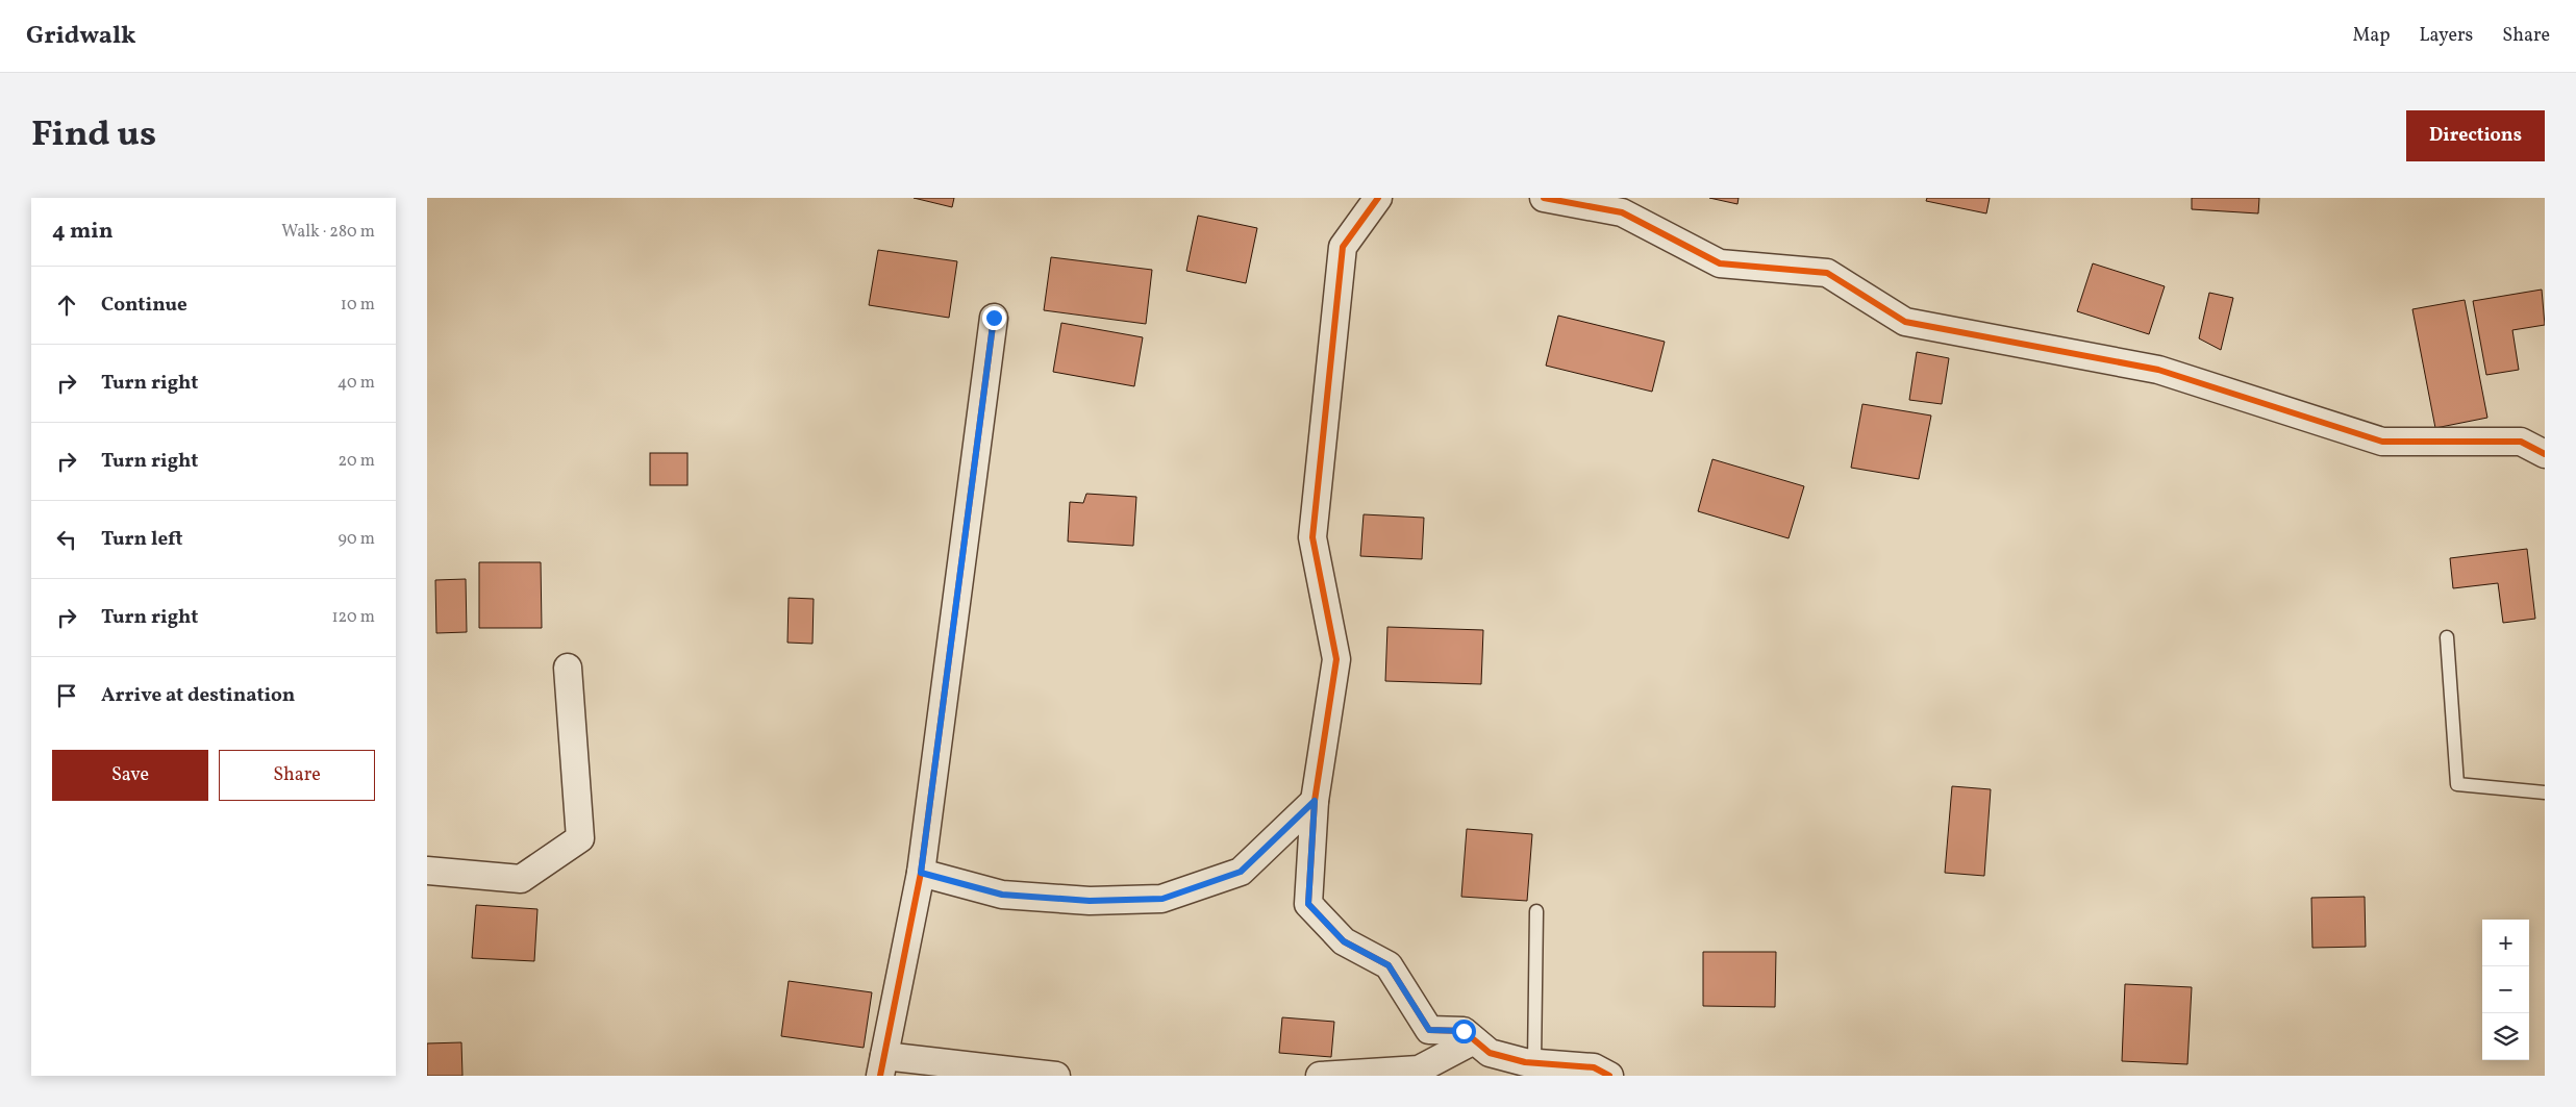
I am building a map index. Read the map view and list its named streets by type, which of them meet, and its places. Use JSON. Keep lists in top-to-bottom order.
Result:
{
  "page": {
    "header": "Gridwalk",
    "nav": ["Map", "Layers", "Share"],
    "title": "Find us",
    "buttons": [
      "Directions",
      ["Save", "Share"]
    ],
    "heading": ["4 min", "Walk · 280 m"],
    "list": [
      ["Continue", "10 m"],
      ["Turn right", "40 m"],
      ["Turn right", "20 m"],
      ["Turn left", "90 m"],
      ["Turn right", "120 m"],
      "Arrive at destination"
    ],
    "map_buttons": ["+", "−"]
  }
}
